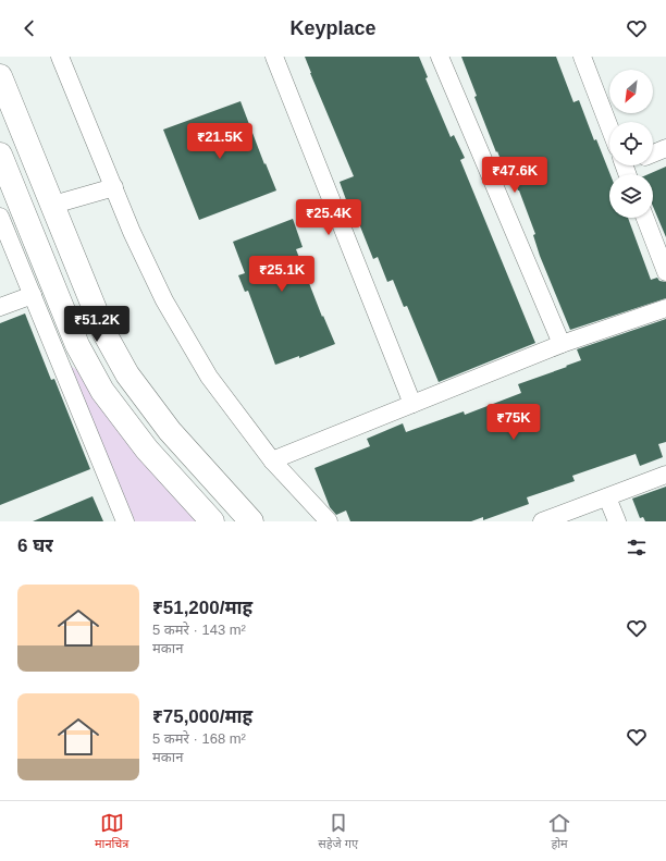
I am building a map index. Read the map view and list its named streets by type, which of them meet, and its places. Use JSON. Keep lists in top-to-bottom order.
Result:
{
  "north": "bottom left",
  "page": {
    "header": "Keyplace",
    "price": [
      "₹21.5K",
      "₹47.6K",
      "₹25.4K",
      "₹25.1K",
      "₹51.2K",
      "₹75K"
    ],
    "heading": "6 घर",
    "list": [
      {
        "name": "₹51,200/माह",
        "note": "5 कमरे · 143 m² · मकान"
      },
      {
        "name": "₹75,000/माह",
        "note": "5 कमरे · 168 m² · मकान"
      }
    ],
    "tabs": ["मानचित्र", "सहेजे गए", "होम"]
  }
}
